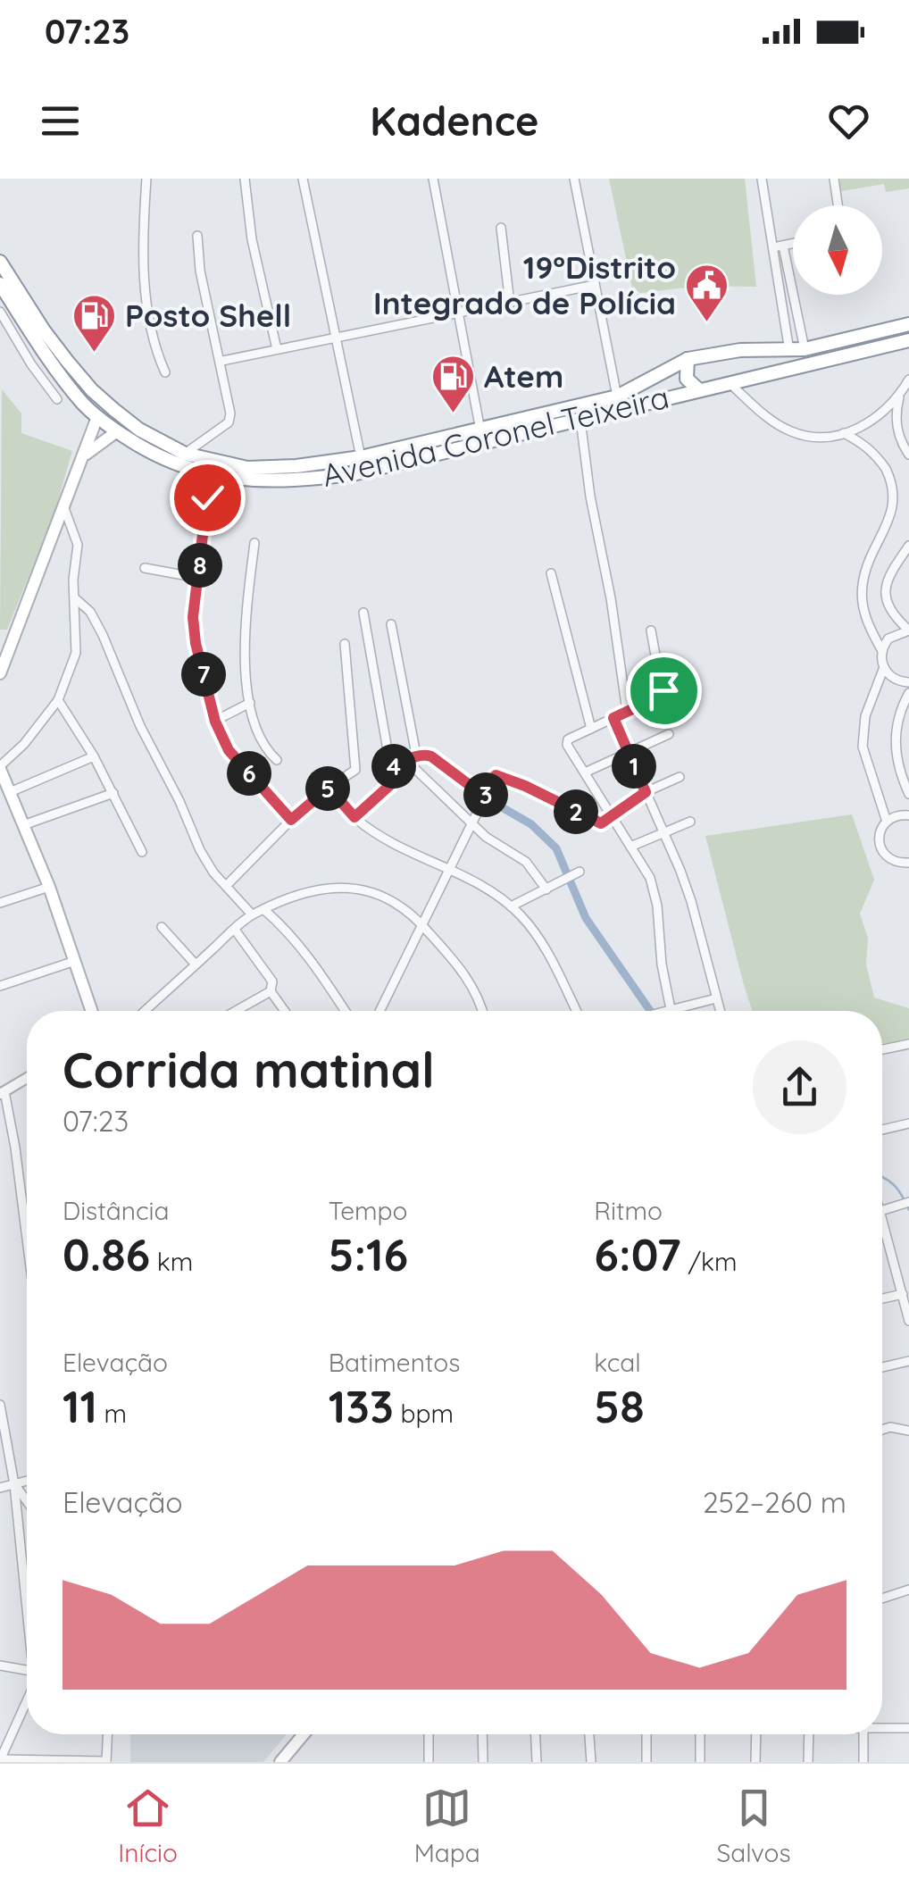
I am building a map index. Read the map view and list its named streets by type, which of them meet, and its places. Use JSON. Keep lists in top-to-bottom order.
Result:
{
  "streets": {
    "highway": ["Avenida Coronel Teixeira"]
  },
  "places": {
    "public building": ["19°Distrito Integrado de Polícia"],
    "fuel station": ["Posto Shell", "Atem"]
  },
  "north": "bottom",
  "page": {
    "status": "07:23",
    "header": "Kadence",
    "pins": [
      "8",
      "7",
      "1",
      "4",
      "6",
      "5",
      "3",
      "2"
    ],
    "heading": ["Corrida matinal", "07:23"],
    "stats": [
      ["Distância", "0.86 km"],
      ["Tempo", "5:16"],
      ["Ritmo", "6:07 /km"],
      ["Elevação", "11 m"],
      ["Batimentos", "133 bpm"],
      ["kcal", "58"]
    ],
    "chart": ["Elevação", "252–260 m"],
    "tabs": ["Início", "Mapa", "Salvos"]
  }
}
